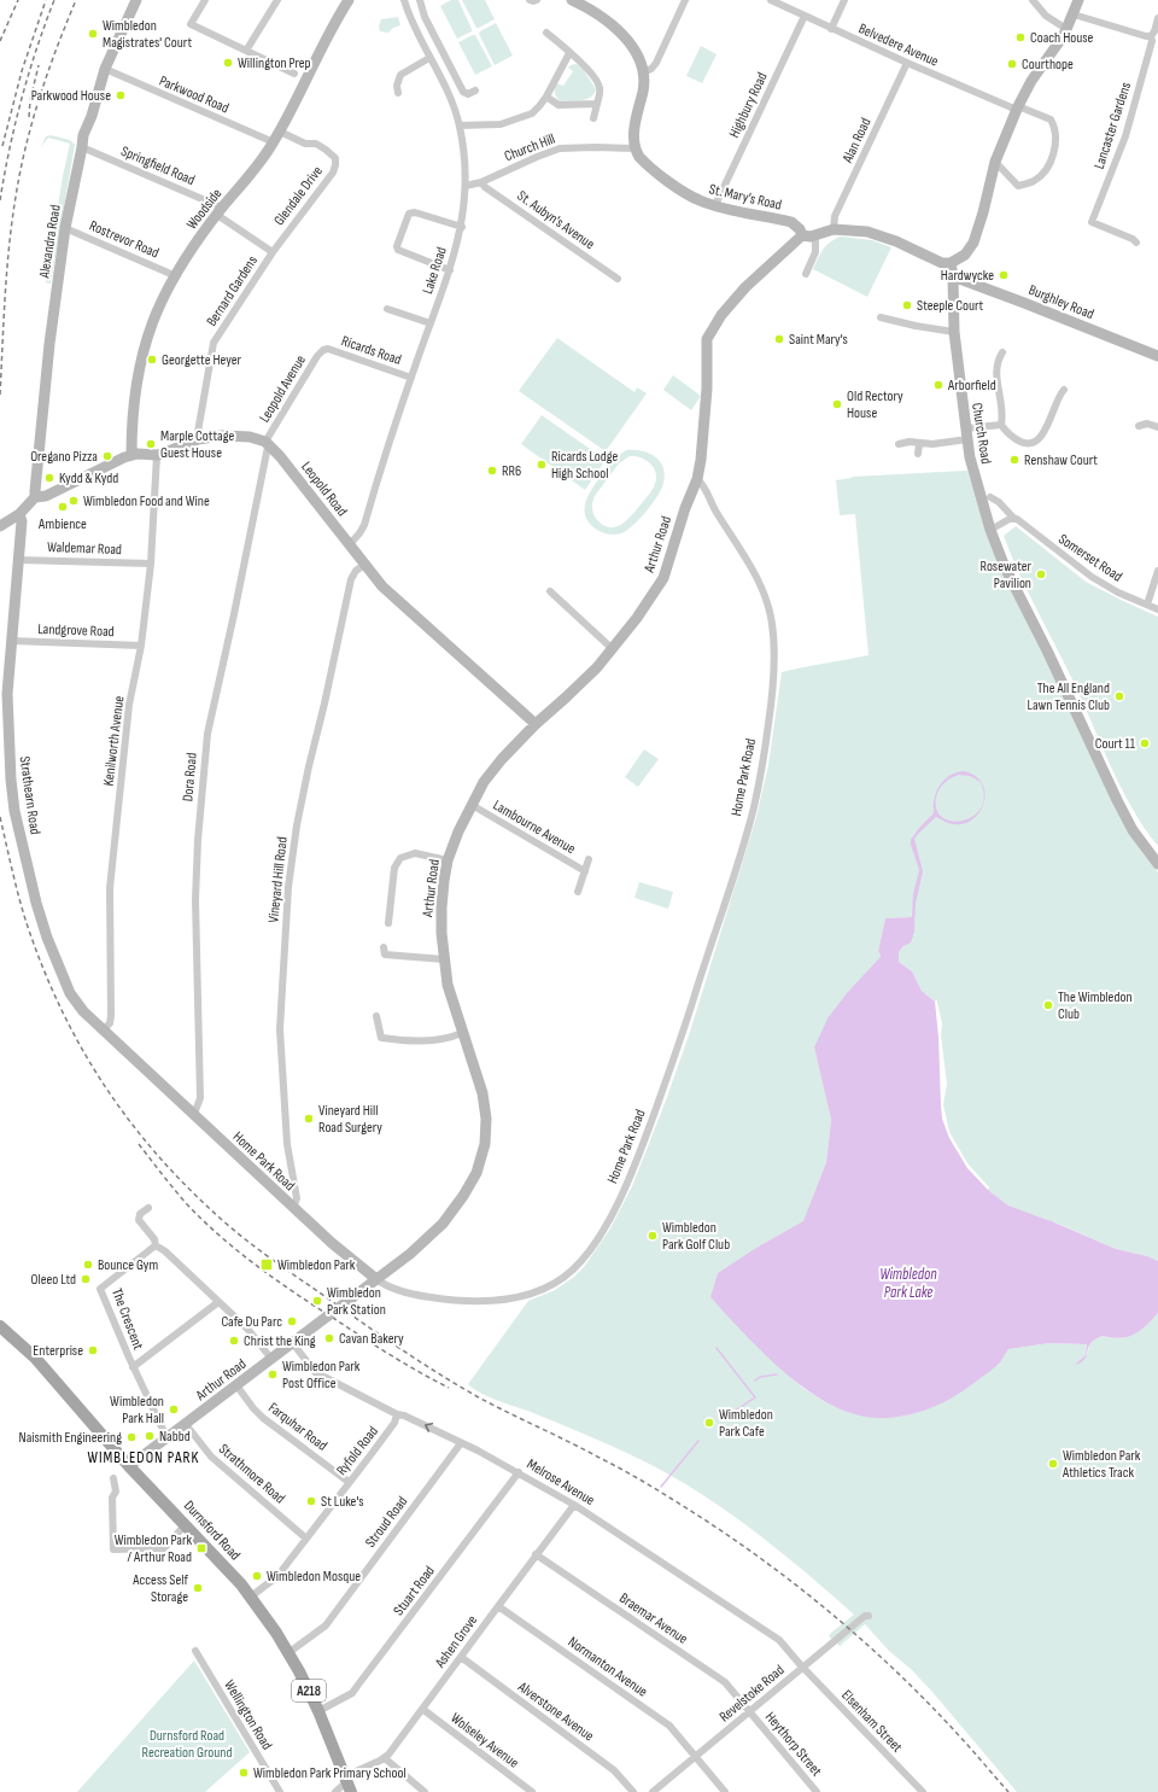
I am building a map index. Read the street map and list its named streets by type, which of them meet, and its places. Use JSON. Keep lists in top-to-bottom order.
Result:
{
  "streets": {
    "main road": ["Durnsford Road", "A218"],
    "street": [
      "Belvedere Avenue",
      "Parkwood Road",
      "Highbury Road",
      "Lancaster Gardens",
      "Alan Road",
      "Church Hill",
      "Springfield Road",
      "Glendale Drive",
      "St. Mary's Road",
      "Woodside",
      "St. Aubyn's Avenue",
      "Rostrevor Road",
      "Alexandra Road",
      "Lake Road",
      "Bernard Gardens",
      "Burghley Road",
      "Ricards Road",
      "Leopold Avenue",
      "Church Road",
      "Leopold Road",
      "Arthur Road",
      "Waldemar Road",
      "Somerset Road",
      "Landgrove Road",
      "Kenilworth Avenue",
      "Dora Road",
      "Home Park Road",
      "Strathearn Road",
      "Lambourne Avenue",
      "Vineyard Hill Road",
      "The Crescent",
      "Farquhar Road",
      "Ryfold Road",
      "Strathmore Road",
      "Melrose Avenue",
      "Stroud Road",
      "Stuart Road",
      "Braemar Avenue",
      "Ashen Grove",
      "Normanton Avenue",
      "Revelstoke Road",
      "Alverstone Avenue",
      "Wellington Road",
      "Elsenham Street",
      "Wolseley Avenue",
      "Heythorp Street"
    ]
  },
  "crossings": [
    ["Belvedere Avenue", "Highbury Road"],
    ["Belvedere Avenue", "Alan Road"],
    ["Parkwood Road", "Woodside"],
    ["Parkwood Road", "Alexandra Road"],
    ["Highbury Road", "St. Mary's Road"],
    ["Church Hill", "St. Mary's Road"],
    ["Church Hill", "St. Aubyn's Avenue"],
    ["Church Hill", "Lake Road"],
    ["Springfield Road", "Woodside"],
    ["Springfield Road", "Alexandra Road"],
    ["Springfield Road", "Bernard Gardens"],
    ["Glendale Drive", "Woodside"],
    ["Glendale Drive", "Bernard Gardens"],
    ["St. Mary's Road", "Arthur Road"],
    ["Woodside", "Rostrevor Road"],
    ["Woodside", "Bernard Gardens"],
    ["Rostrevor Road", "Alexandra Road"],
    ["Lake Road", "Ricards Road"],
    ["Lake Road", "Leopold Road"],
    ["Burghley Road", "Church Road"],
    ["Ricards Road", "Leopold Avenue"],
    ["Leopold Avenue", "Leopold Road"],
    ["Leopold Avenue", "Dora Road"],
    ["Leopold Road", "Arthur Road"],
    ["Leopold Road", "Dora Road"],
    ["Leopold Road", "Vineyard Hill Road"],
    ["Arthur Road", "Home Park Road"],
    ["Arthur Road", "Lambourne Avenue"],
    ["Arthur Road", "The Crescent"],
    ["Arthur Road", "Farquhar Road"],
    ["Arthur Road", "Strathmore Road"],
    ["Arthur Road", "Melrose Avenue"],
    ["Arthur Road", "Durnsford Road"],
    ["Waldemar Road", "Kenilworth Avenue"],
    ["Waldemar Road", "Strathearn Road"],
    ["Landgrove Road", "Kenilworth Avenue"],
    ["Landgrove Road", "Strathearn Road"],
    ["Kenilworth Avenue", "Home Park Road"],
    ["Kenilworth Avenue", "Strathearn Road"],
    ["Dora Road", "Home Park Road"],
    ["Home Park Road", "Strathearn Road"],
    ["Home Park Road", "Vineyard Hill Road"],
    ["Farquhar Road", "Ryfold Road"],
    ["Ryfold Road", "Strathmore Road"],
    ["Ryfold Road", "Melrose Avenue"],
    ["Melrose Avenue", "Stroud Road"],
    ["Melrose Avenue", "Stuart Road"],
    ["Melrose Avenue", "Ashen Grove"],
    ["Melrose Avenue", "Revelstoke Road"],
    ["Melrose Avenue", "Elsenham Street"],
    ["Stroud Road", "Durnsford Road"],
    ["Durnsford Road", "Stuart Road"],
    ["Durnsford Road", "Ashen Grove"],
    ["Braemar Avenue", "Ashen Grove"],
    ["Braemar Avenue", "Revelstoke Road"],
    ["Braemar Avenue", "Heythorp Street"],
    ["Ashen Grove", "Normanton Avenue"],
    ["Ashen Grove", "Alverstone Avenue"],
    ["Ashen Grove", "Wolseley Avenue"],
    ["Normanton Avenue", "Revelstoke Road"],
    ["Revelstoke Road", "Elsenham Street"],
    ["Revelstoke Road", "Heythorp Street"]
  ],
  "districts": ["WIMBLEDON PARK"],
  "water": ["Wimbledon Park Lake"],
  "parks": ["Durnsford Road Recreation Ground"],
  "places": {
    "other": [
      "Wimbledon Magistrates' Court",
      "Coach House",
      "Willington Prep",
      "Courthope",
      "Parkwood House",
      "Hardwycke",
      "Steeple Court",
      "Saint Mary's",
      "Georgette Heyer",
      "Arborfield",
      "Old Rectory House",
      "Marple Cottage Guest House",
      "Oregano Pizza",
      "Renshaw Court",
      "Ricards Lodge High School",
      "RR6",
      "Kydd & Kydd",
      "Wimbledon Food and Wine",
      "Ambience",
      "Rosewater Pavilion",
      "The All England Lawn Tennis Club",
      "Court 11",
      "The Wimbledon Club",
      "Vineyard Hill Road Surgery",
      "Wimbledon Park Golf Club",
      "Bounce Gym",
      "Oleeo Ltd",
      "Wimbledon Park Station",
      "Cafe Du Parc",
      "Cavan Bakery",
      "Christ the King",
      "Enterprise",
      "Wimbledon Park Post Office",
      "Wimbledon Park Hall",
      "Wimbledon Park Cafe",
      "Nabbd",
      "Naismith Engineering",
      "Wimbledon Park Athletics Track",
      "St Luke's",
      "Wimbledon Mosque",
      "Access Self Storage",
      "Wimbledon Park Primary School"
    ],
    "transit": ["Wimbledon Park", "Wimbledon Park / Arthur Road"]
  }
}
